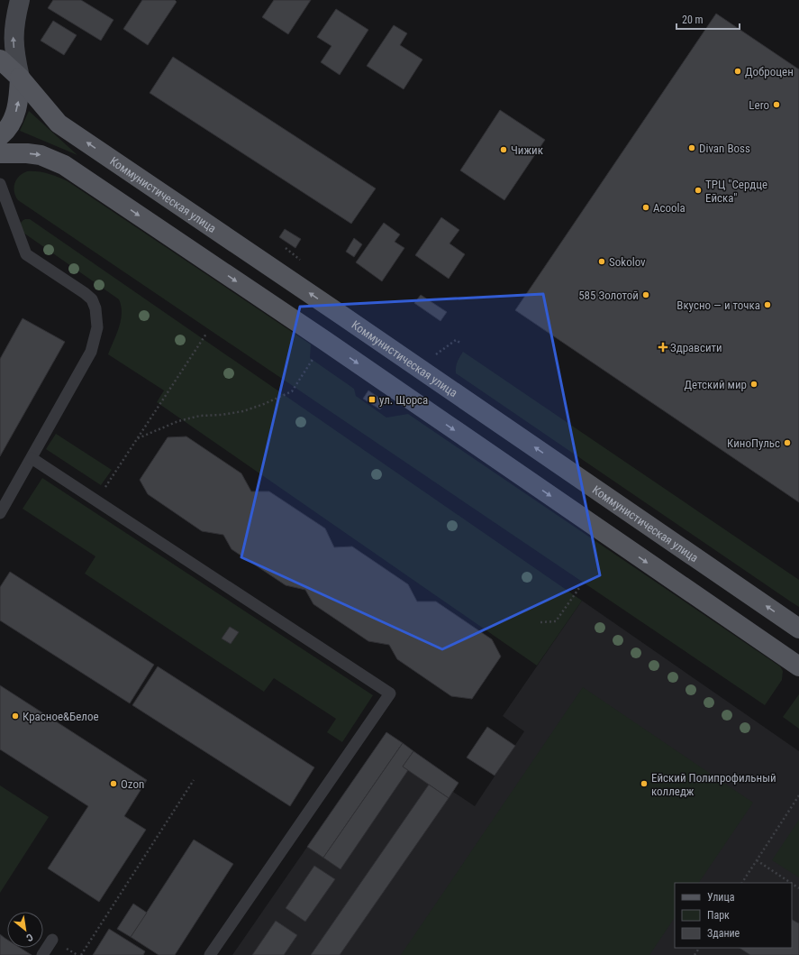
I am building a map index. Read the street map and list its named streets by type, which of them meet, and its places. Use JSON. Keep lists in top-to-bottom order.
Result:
{
  "streets": {
    "main road": ["Коммунистическая улица"]
  },
  "places": {
    "other": [
      "Доброцен",
      "Lero",
      "Divan Boss",
      "Чижик",
      "ТРЦ \"Сердце Ейска\"",
      "Acoola",
      "Sokolov",
      "585 Золотой",
      "Вкусно — и точка",
      "Детский мир",
      "КиноПульс",
      "Красное&Белое",
      "Ozon",
      "Ейский Полипрофильный колледж"
    ],
    "health": ["Здравсити"],
    "transit": ["ул. Щорса"]
  },
  "legend": ["Улица", "Парк", "Здание"],
  "scale_bar": "20 m",
  "north": "bottom right"
}
